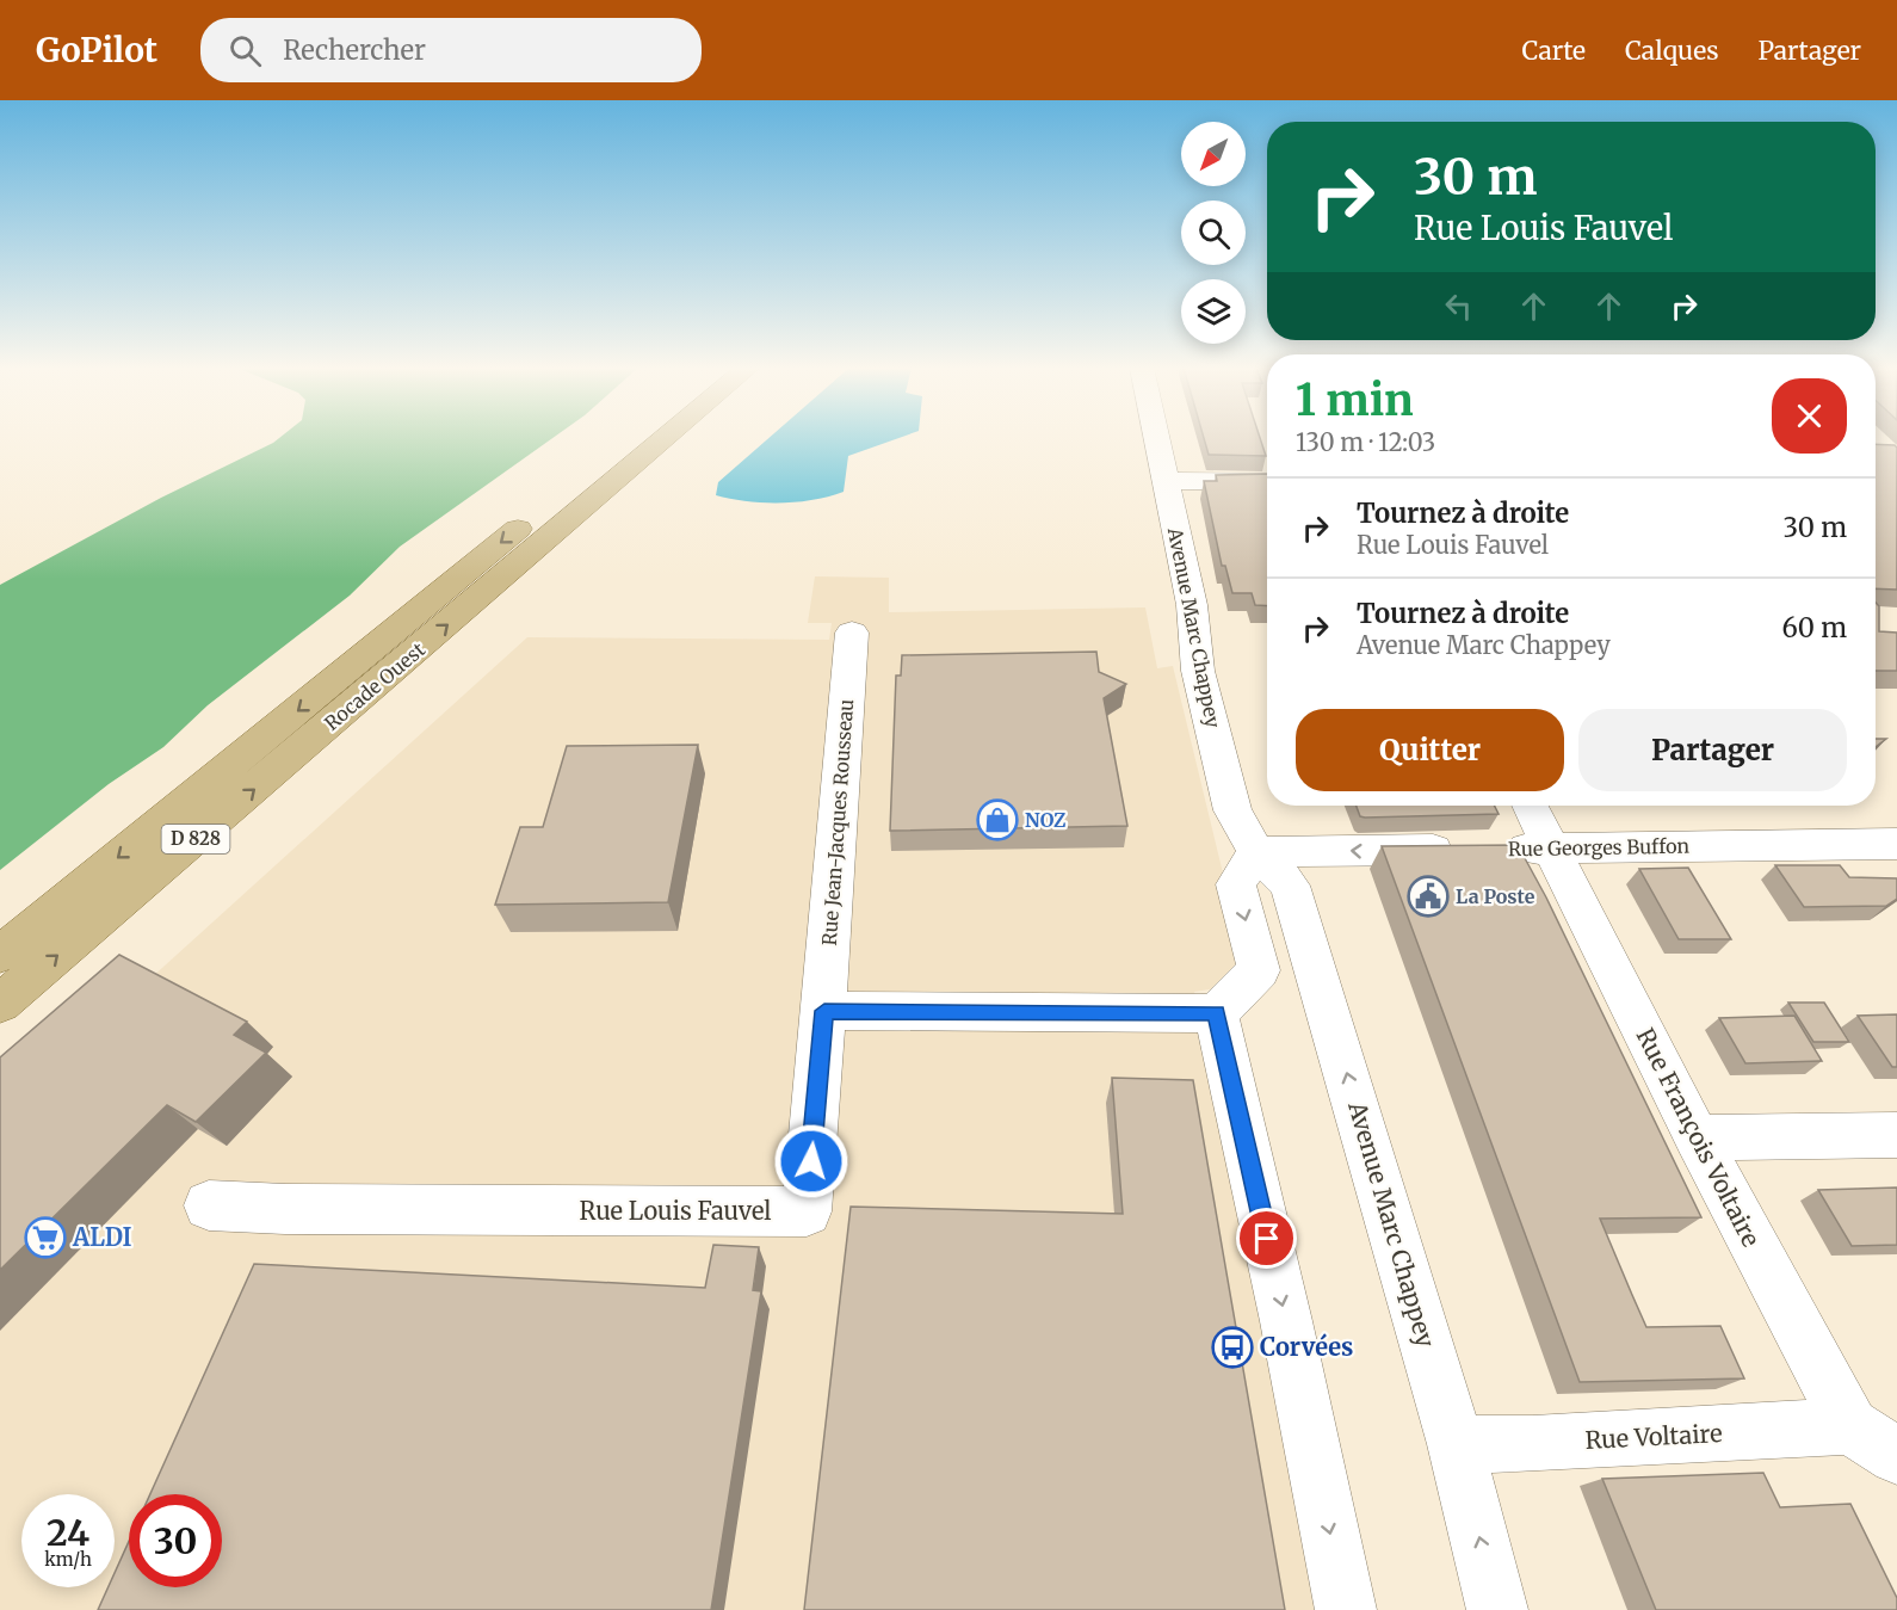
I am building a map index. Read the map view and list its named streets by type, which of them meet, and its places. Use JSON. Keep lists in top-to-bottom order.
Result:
{
  "streets": {
    "main road": ["Rocade Ouest", "D 828"],
    "street": [
      "Avenue Marc Chappey",
      "Rue Jean-Jacques Rousseau",
      "Rue Georges Buffon",
      "Rue François Voltaire",
      "Rue Louis Fauvel",
      "Rue Voltaire"
    ]
  },
  "crossings": [
    ["Avenue Marc Chappey", "Rue Georges Buffon"],
    ["Avenue Marc Chappey", "Rue Voltaire"],
    ["Rue Jean-Jacques Rousseau", "Rue Louis Fauvel"],
    ["Rue Georges Buffon", "Rue François Voltaire"],
    ["Rue François Voltaire", "Rue Voltaire"]
  ],
  "one_way": ["Rue Georges Buffon"],
  "places": {
    "shop": ["NOZ"],
    "public building": ["La Poste"],
    "supermarket": ["ALDI"],
    "bus stop": ["Corvées"]
  },
  "north": "bottom left",
  "page": {
    "header": "GoPilot",
    "search": "Rechercher",
    "nav": ["Carte", "Calques", "Partager"],
    "turn": ["30 m", "Rue Louis Fauvel"],
    "heading": ["1 min", "130 m · 12:03"],
    "list": [
      {
        "name": "Tournez à droite",
        "note": "Rue Louis Fauvel",
        "value": "30 m"
      },
      {
        "name": "Tournez à droite",
        "note": "Avenue Marc Chappey",
        "value": "60 m"
      }
    ],
    "buttons": ["Quitter", "Partager"],
    "speed": "24 km/h",
    "limit": "30"
  }
}
